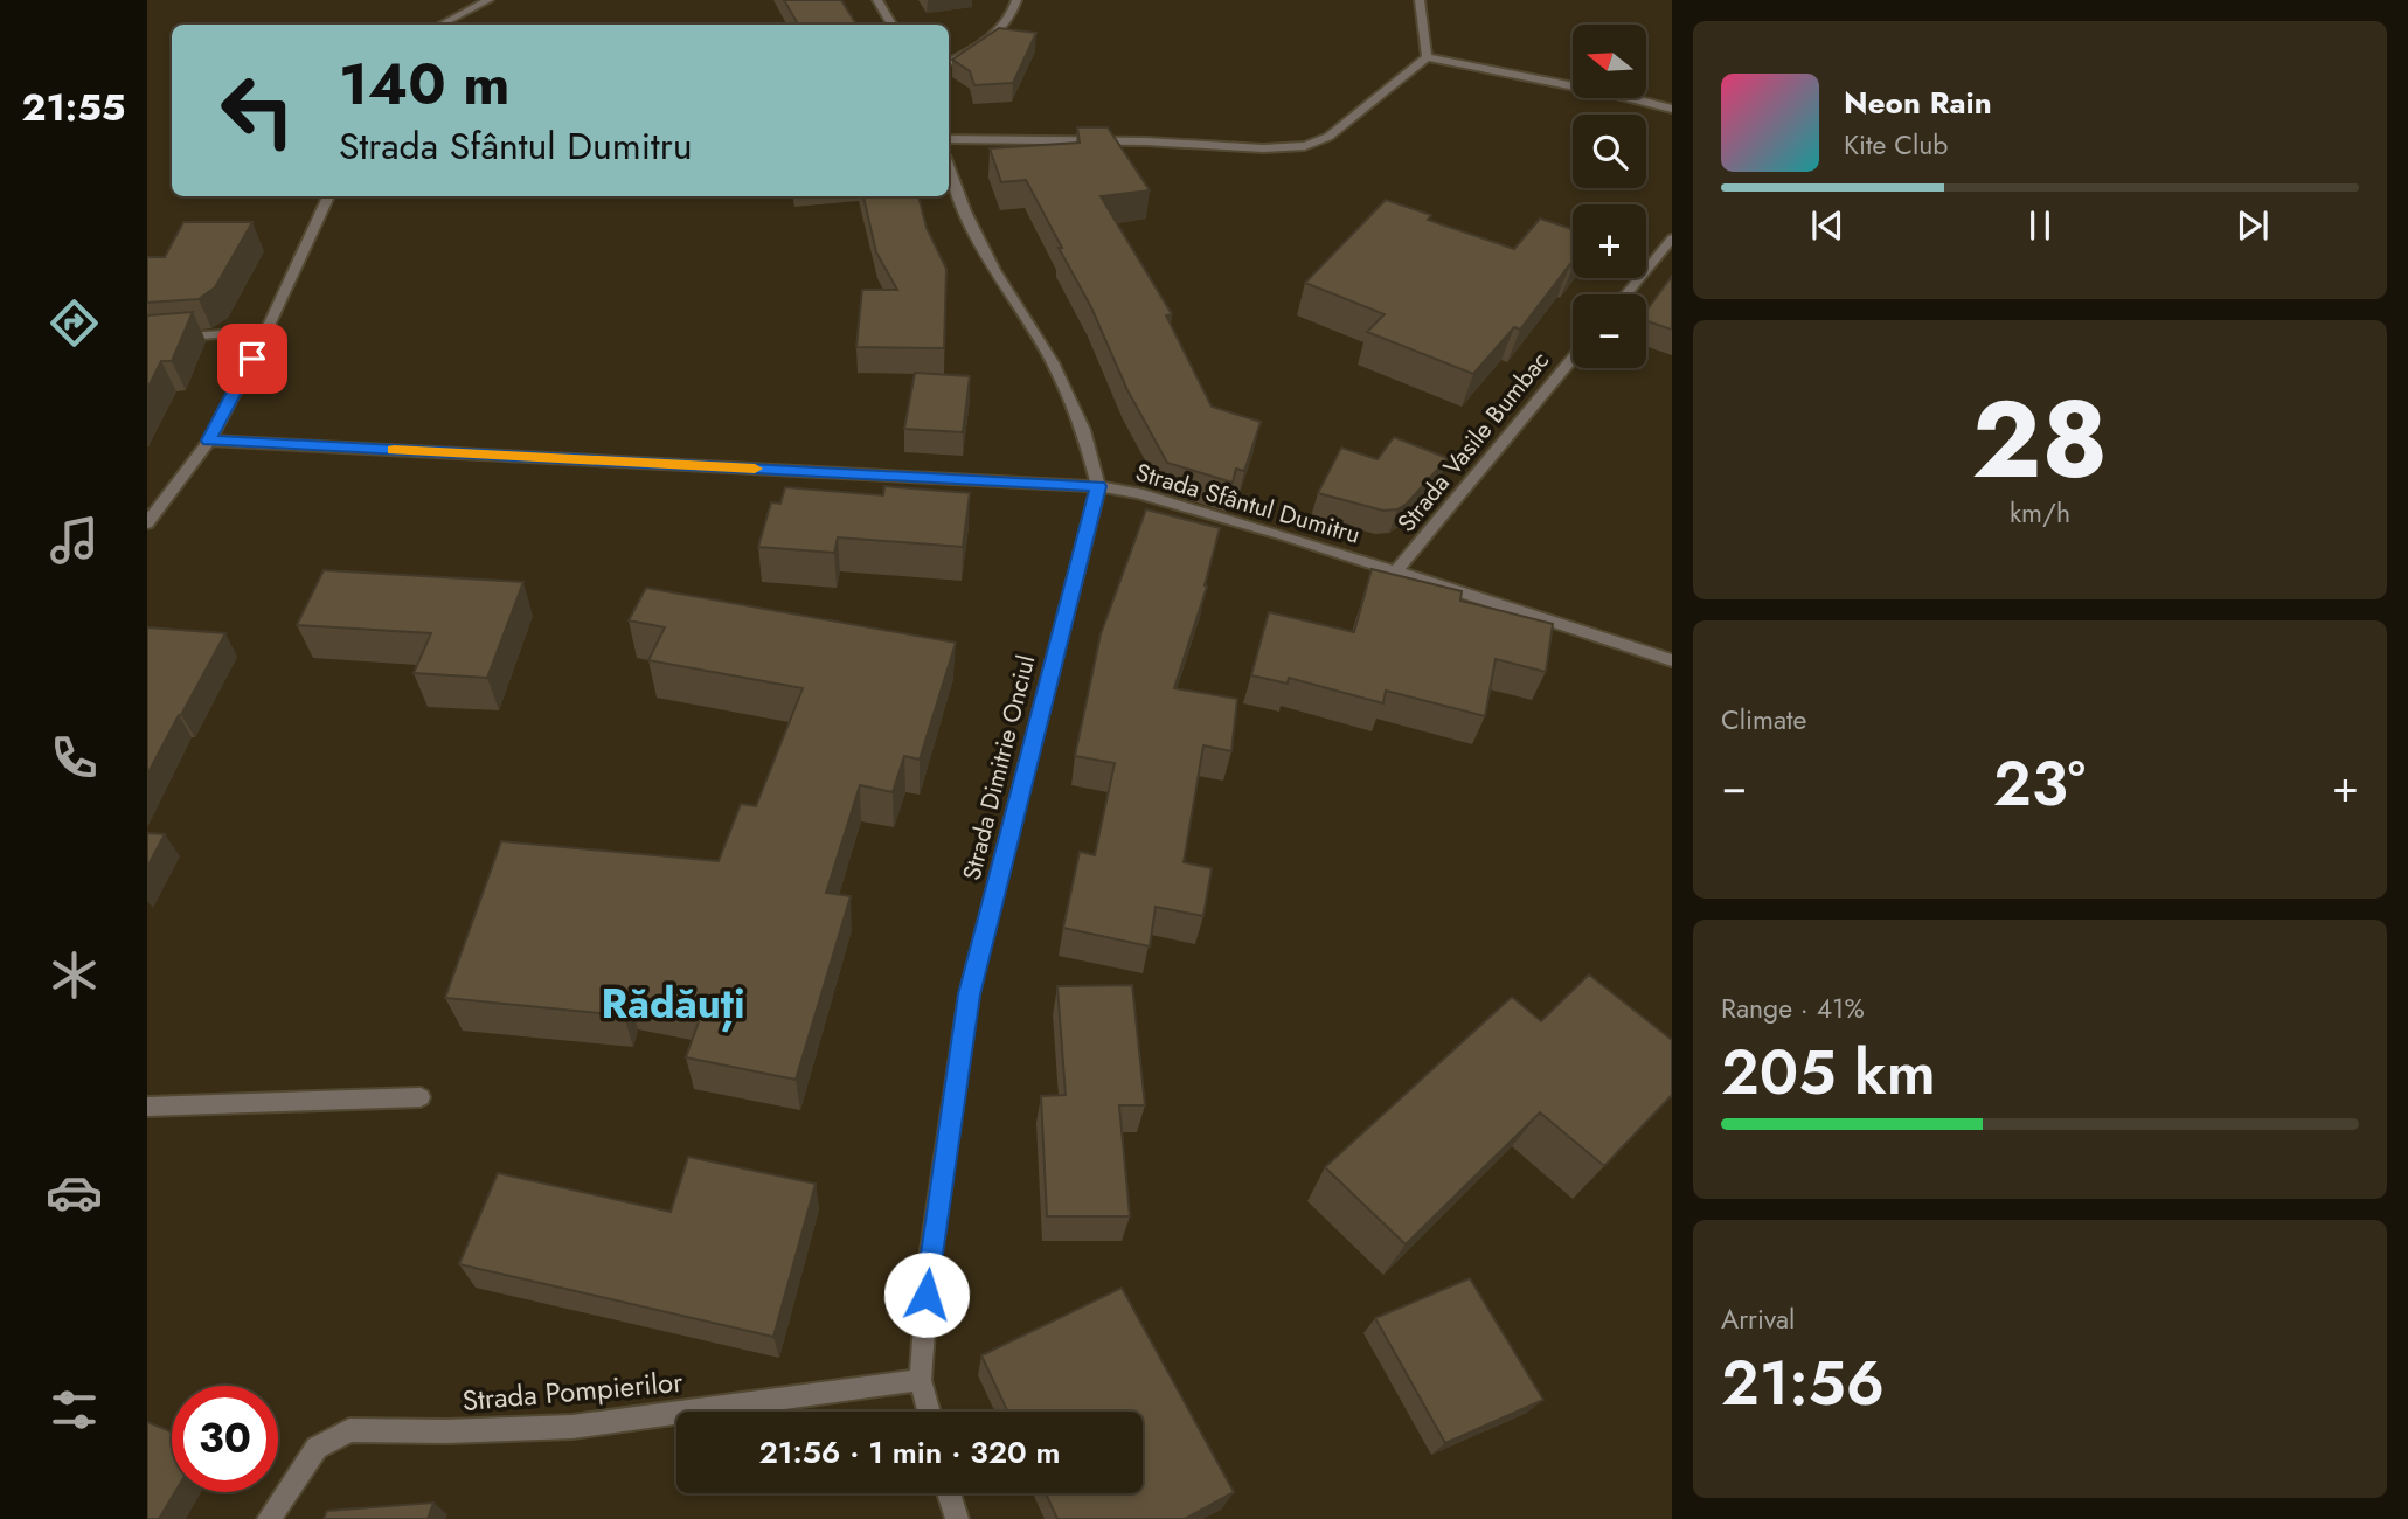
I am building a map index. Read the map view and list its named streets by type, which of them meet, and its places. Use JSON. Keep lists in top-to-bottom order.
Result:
{
  "streets": {
    "street": [
      "Strada Vasile Bumbac",
      "Strada Sfântul Dumitru",
      "Strada Dimitrie Onciul",
      "Strada Pompierilor"
    ]
  },
  "crossings": [
    ["Strada Vasile Bumbac", "Strada Sfântul Dumitru"],
    ["Strada Sfântul Dumitru", "Strada Dimitrie Onciul"],
    ["Strada Dimitrie Onciul", "Strada Pompierilor"]
  ],
  "districts": ["Rădăuți"],
  "north": "left",
  "page": {
    "tabs": "21:55",
    "map_buttons": ["+", "−"],
    "turn": ["140 m", "Strada Sfântul Dumitru"],
    "song": ["Neon Rain", "Kite Club"],
    "tile": [
      ["28", "km/h"],
      "Climate",
      ["Range · 41%", "205 km"],
      ["Arrival", "21:56"]
    ],
    "heat": ["−", "23°", "+"],
    "limit": "30",
    "trip": "21:56 · 1 min · 320 m"
  }
}
